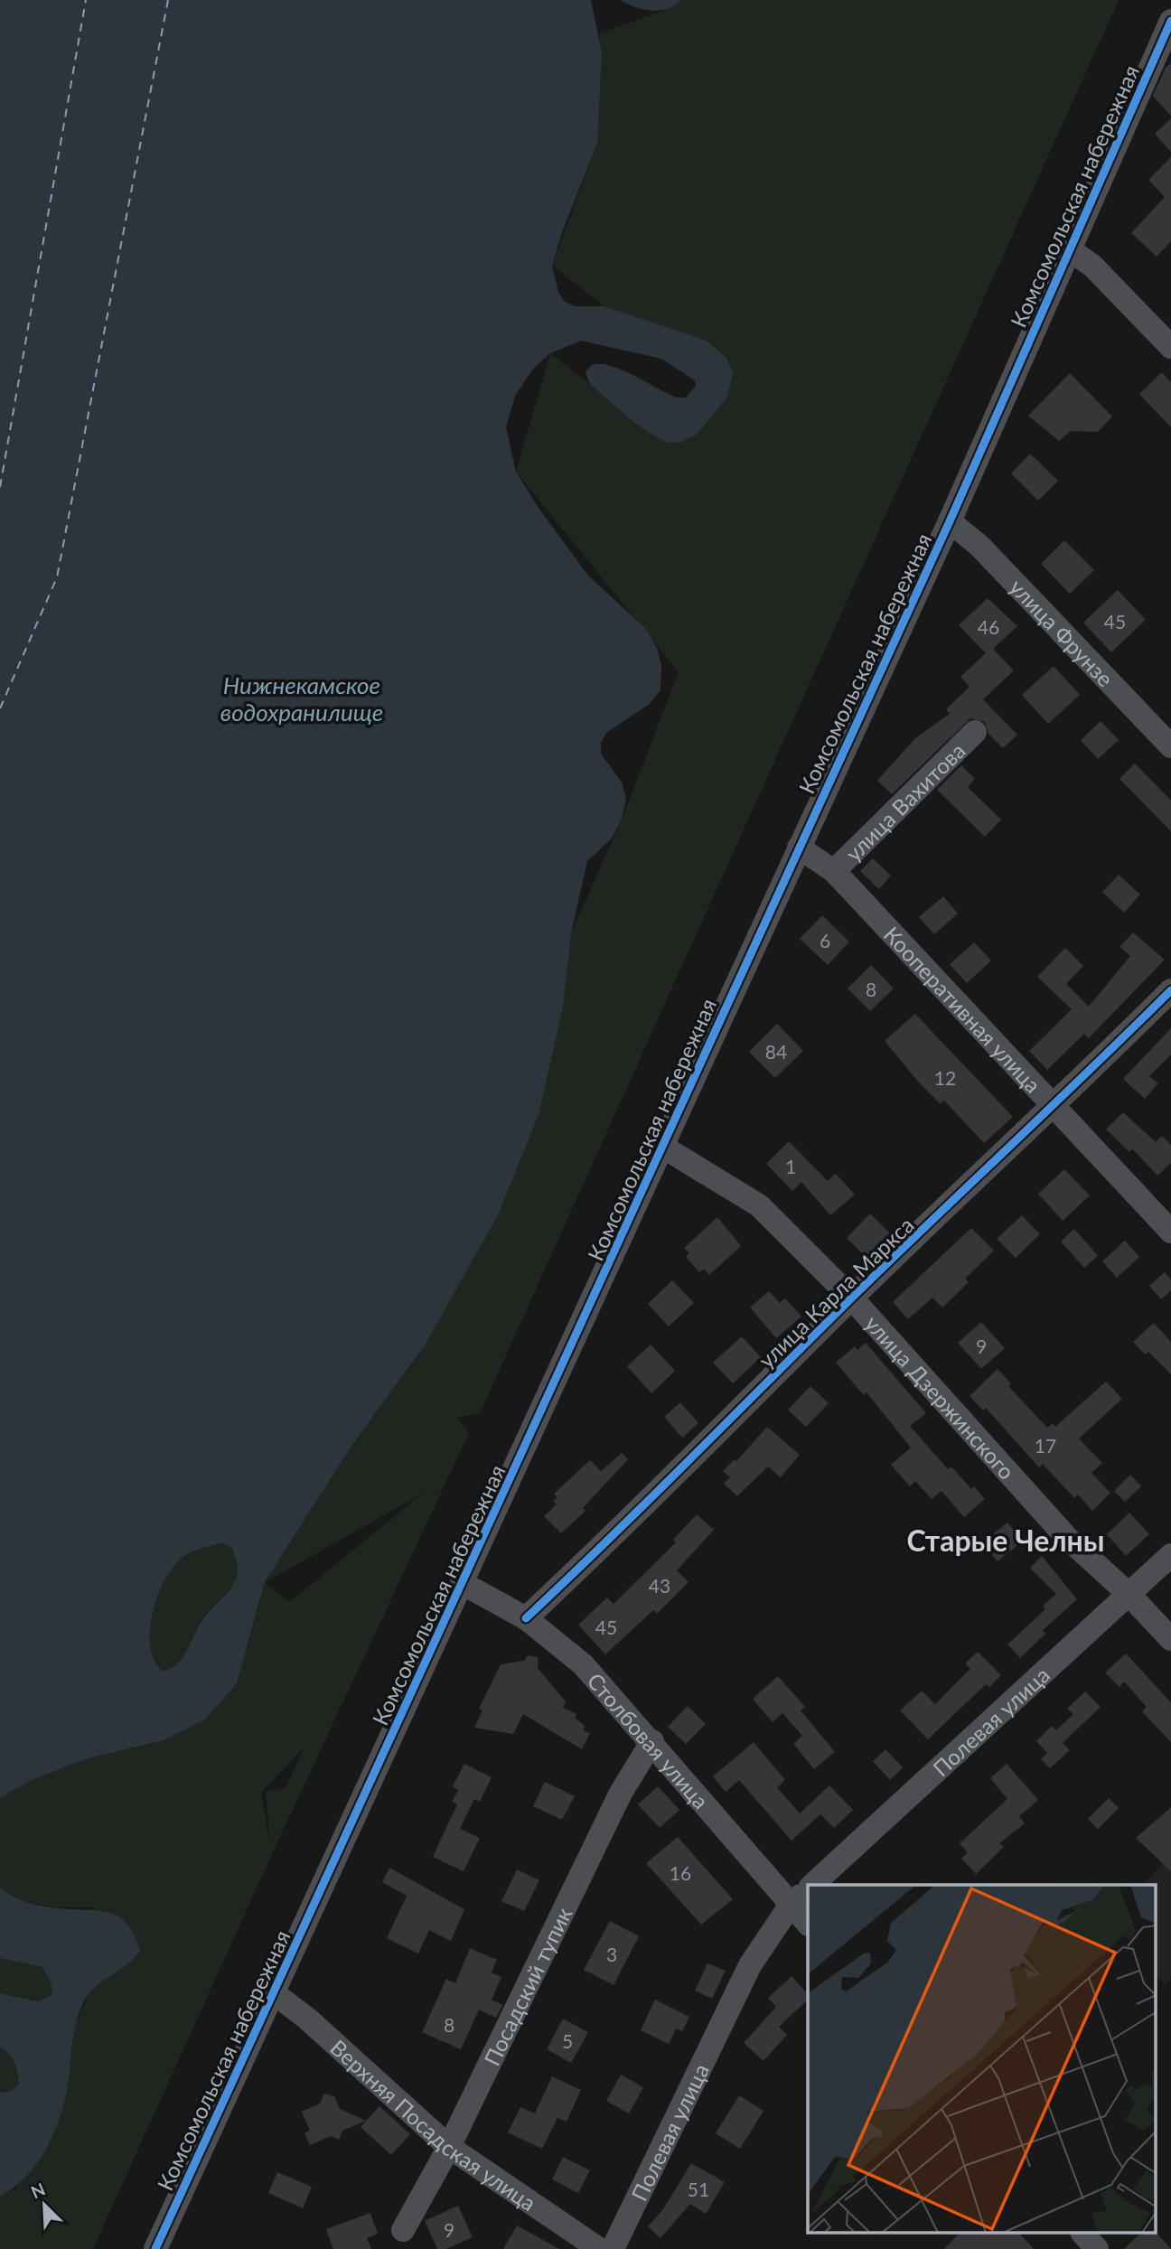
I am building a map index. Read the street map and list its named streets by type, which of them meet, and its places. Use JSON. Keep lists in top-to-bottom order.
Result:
{
  "streets": {
    "street": [
      "Комсомольская набережная",
      "улица Фрунзе",
      "улица Вахитова",
      "Кооперативная улица",
      "улица Карла Маркса",
      "улица Дзержинского",
      "Полевая улица",
      "Столбовая улица",
      "Посадский тупик",
      "Верхняя Посадская улица"
    ]
  },
  "crossings": [
    ["Комсомольская набережная", "улица Фрунзе"],
    ["Комсомольская набережная", "Кооперативная улица"],
    ["Комсомольская набережная", "улица Дзержинского"],
    ["Комсомольская набережная", "Столбовая улица"],
    ["Комсомольская набережная", "Верхняя Посадская улица"],
    ["улица Вахитова", "Кооперативная улица"],
    ["Кооперативная улица", "улица Карла Маркса"],
    ["улица Карла Маркса", "улица Дзержинского"],
    ["улица Карла Маркса", "Столбовая улица"],
    ["улица Дзержинского", "Полевая улица"],
    ["Полевая улица", "Столбовая улица"],
    ["Столбовая улица", "Посадский тупик"],
    ["Посадский тупик", "Верхняя Посадская улица"]
  ],
  "districts": ["Старые Челны"],
  "water": ["Нижнекамское водохранилище"],
  "house_numbers": [
    "45",
    "46",
    "6",
    "8",
    "84",
    "12",
    "1",
    "9",
    "17",
    "43",
    "45",
    "16",
    "3",
    "8",
    "5",
    "51",
    "9"
  ],
  "north": "top left"
}
